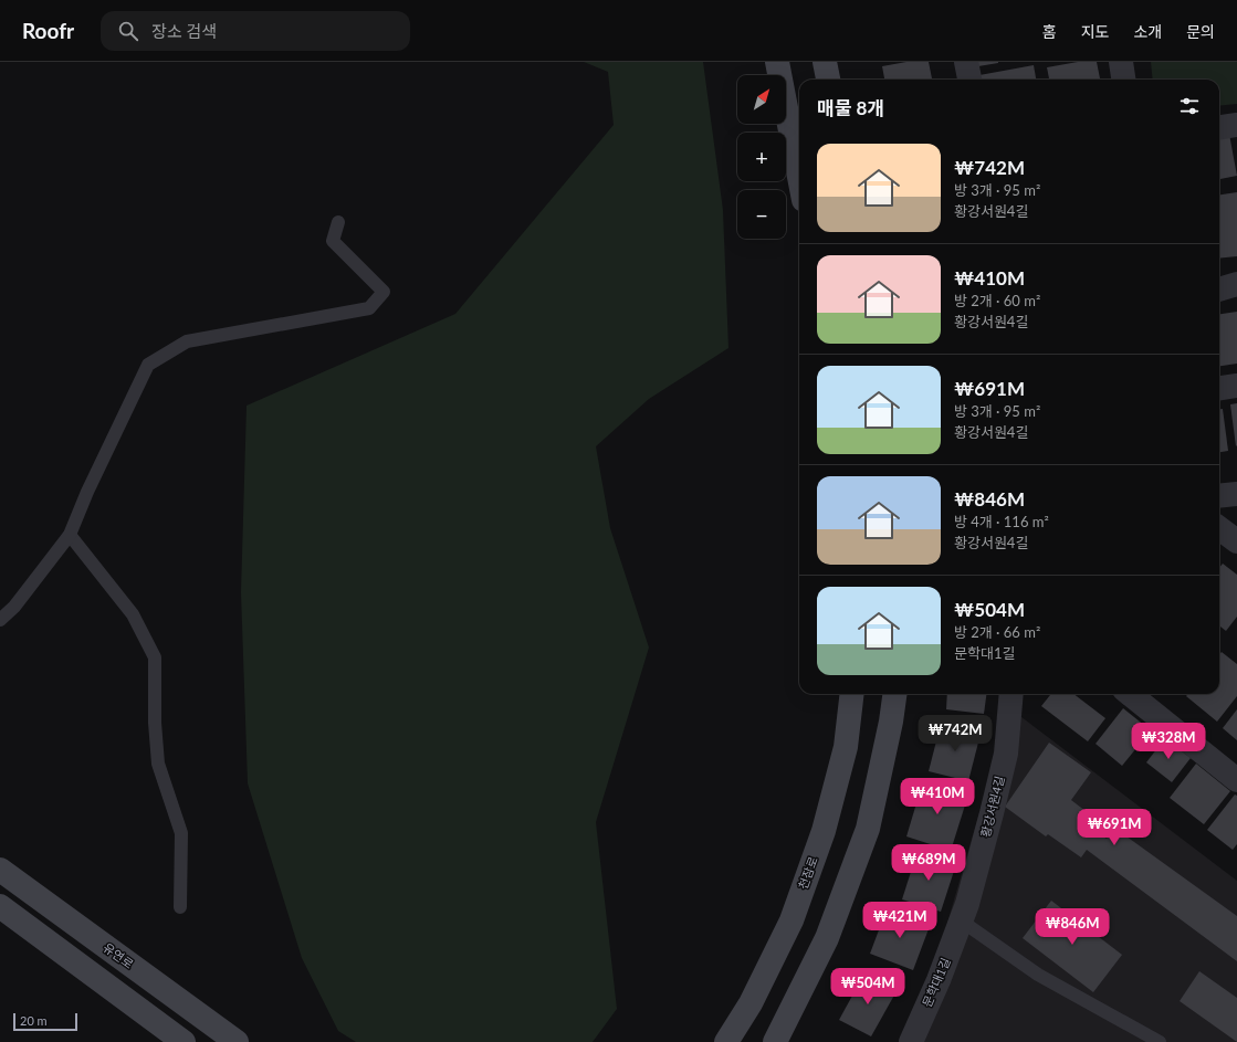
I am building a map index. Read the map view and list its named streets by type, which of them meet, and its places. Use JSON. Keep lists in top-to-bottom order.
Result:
{
  "streets": {
    "street": [
      "황강서원4길",
      "천잠로",
      "유연로",
      "문학대1길"
    ]
  },
  "crossings": [
    ["황강서원4길", "문학대1길"]
  ],
  "scale_bar": "20 m",
  "north": "top right",
  "page": {
    "header": "Roofr",
    "search": "장소 검색",
    "nav": [
      "홈",
      "지도",
      "소개",
      "문의"
    ],
    "map_buttons": ["+", "−"],
    "heading": "매물 8개",
    "list": [
      {
        "name": "₩742M",
        "note": "방 3개 · 95 m² · 황강서원4길"
      },
      {
        "name": "₩410M",
        "note": "방 2개 · 60 m² · 황강서원4길"
      },
      {
        "name": "₩691M",
        "note": "방 3개 · 95 m² · 황강서원4길"
      },
      {
        "name": "₩846M",
        "note": "방 4개 · 116 m² · 황강서원4길"
      },
      {
        "name": "₩504M",
        "note": "방 2개 · 66 m² · 문학대1길"
      }
    ],
    "price": [
      "₩742M",
      "₩328M",
      "₩410M",
      "₩691M",
      "₩689M",
      "₩421M",
      "₩846M",
      "₩504M"
    ],
    "scale": "20 m"
  }
}
